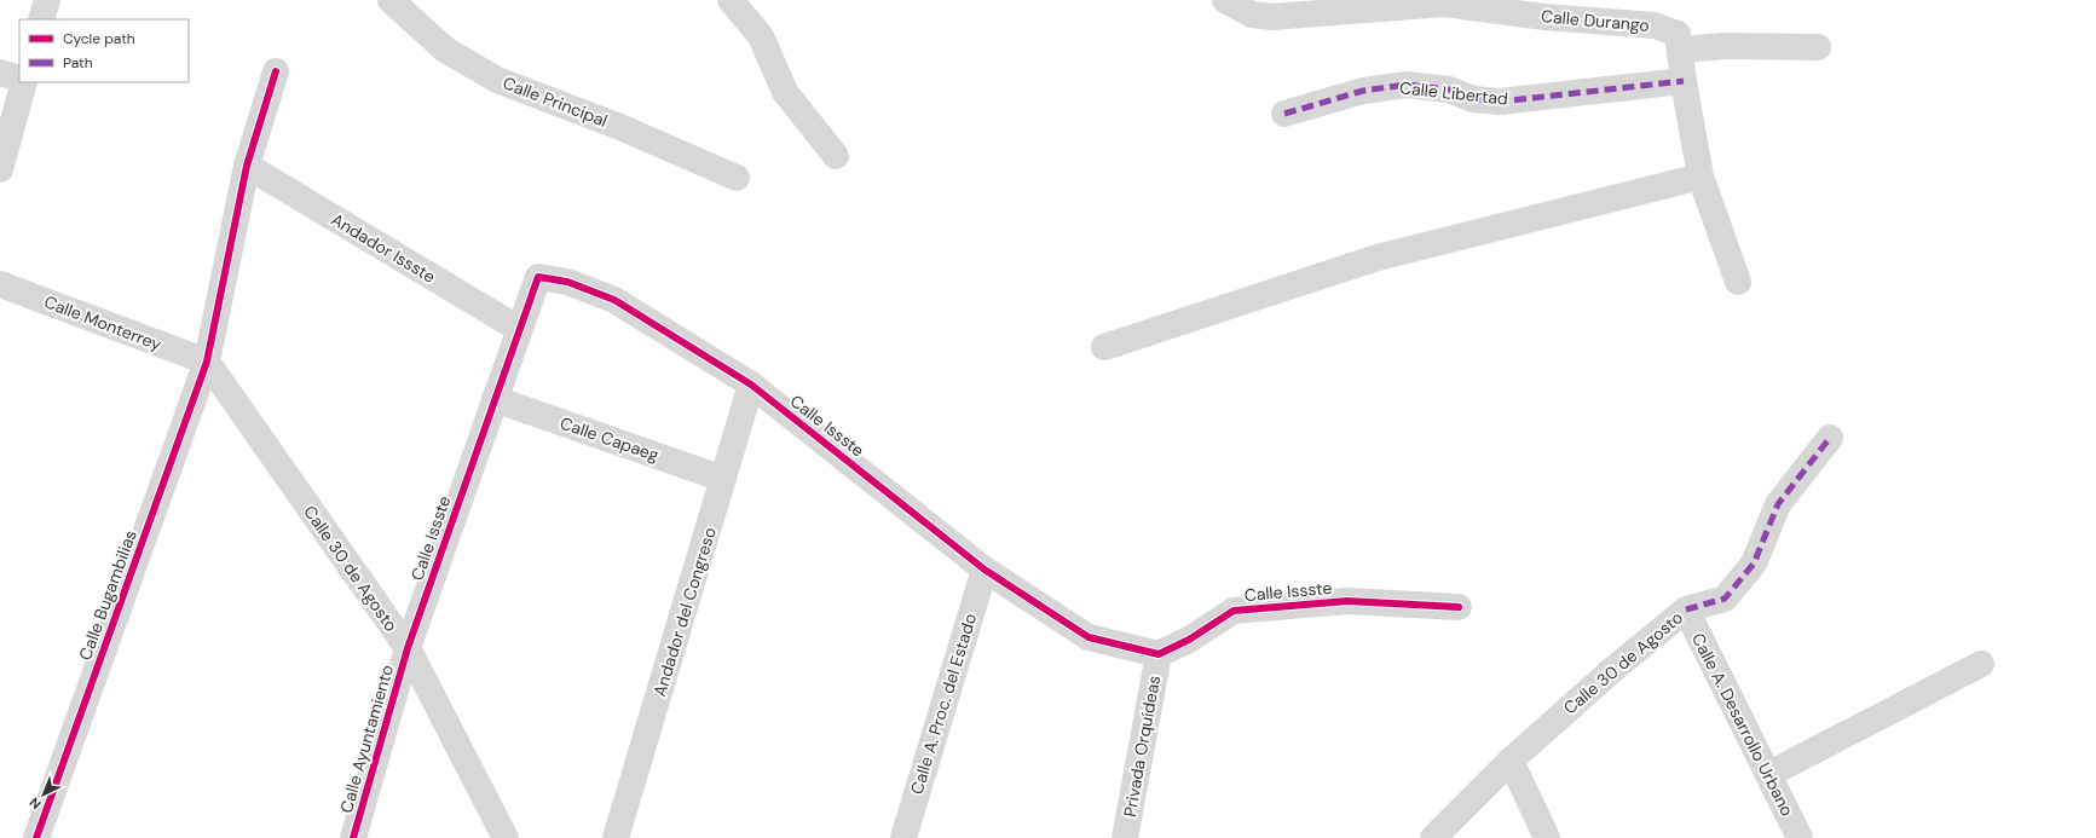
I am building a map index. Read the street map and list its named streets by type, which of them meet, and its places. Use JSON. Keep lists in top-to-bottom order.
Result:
{
  "streets": {
    "street": [
      "Calle Durango",
      "Calle Libertad",
      "Calle Principal",
      "Andador Issste",
      "Calle Monterrey",
      "Calle Issste",
      "Calle Capaeg",
      "Calle 30 de Agosto",
      "Calle Bugambilias",
      "Andador del Congreso",
      "Calle A. Proc. del Estado",
      "Calle A. Desarrollo Urbano",
      "Calle Ayuntamiento",
      "Privada Orquídeas"
    ]
  },
  "crossings": [
    ["Andador Issste", "Calle Issste"],
    ["Calle Monterrey", "Calle 30 de Agosto"],
    ["Calle Monterrey", "Calle Bugambilias"],
    ["Calle Issste", "Calle Capaeg"],
    ["Calle Issste", "Calle 30 de Agosto"],
    ["Calle Issste", "Andador del Congreso"],
    ["Calle Issste", "Calle A. Proc. del Estado"],
    ["Calle Issste", "Calle Ayuntamiento"],
    ["Calle Issste", "Privada Orquídeas"],
    ["Calle Capaeg", "Andador del Congreso"],
    ["Calle 30 de Agosto", "Calle Bugambilias"],
    ["Calle 30 de Agosto", "Calle A. Desarrollo Urbano"],
    ["Calle 30 de Agosto", "Calle Ayuntamiento"]
  ],
  "legend": ["Cycle path", "Path"],
  "north": "bottom left"
}
